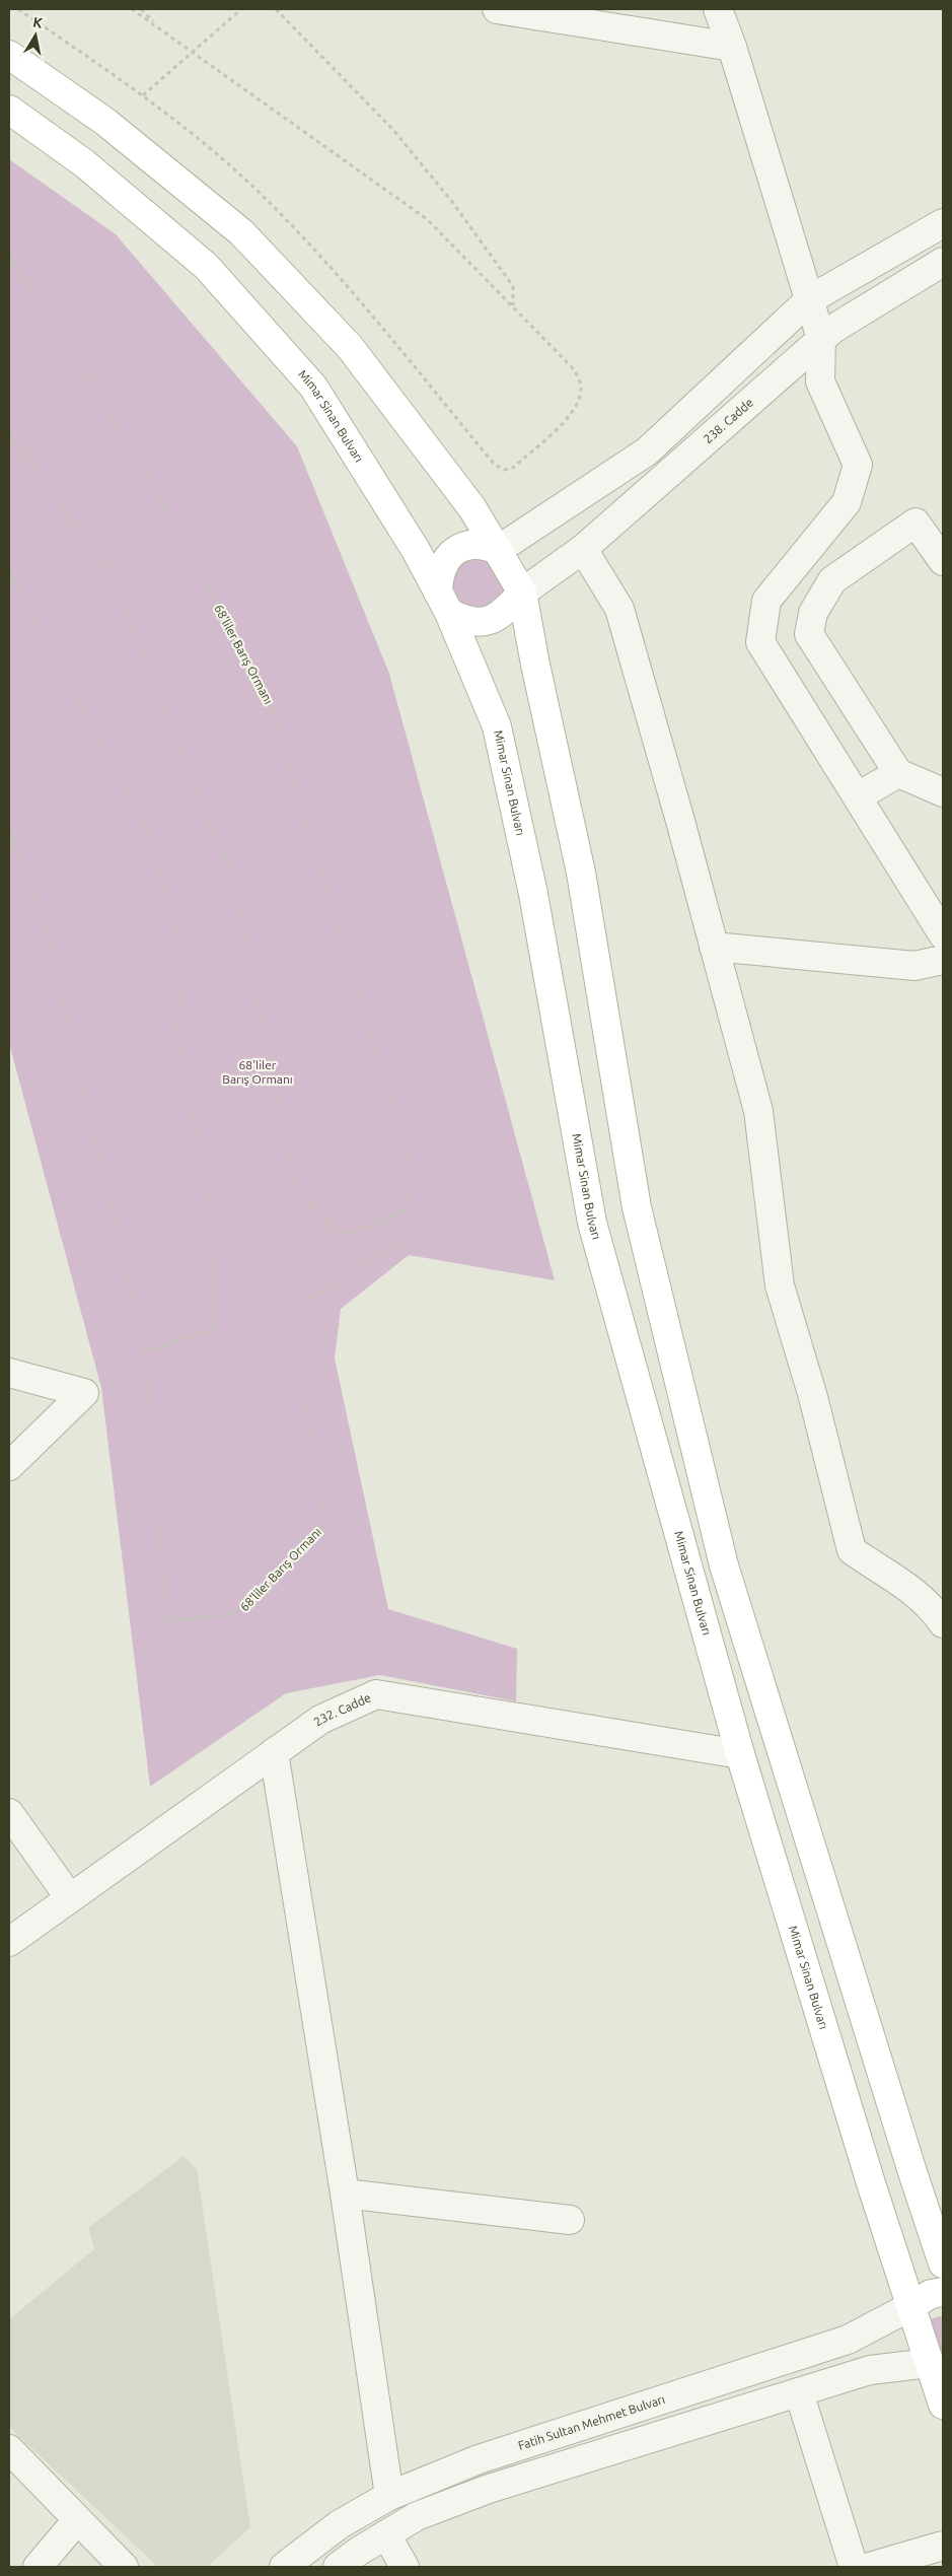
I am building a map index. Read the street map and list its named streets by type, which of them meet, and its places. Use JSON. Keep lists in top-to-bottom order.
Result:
{
  "streets": {
    "main road": ["Mimar Sinan Bulvarı"],
    "street": ["238. Cadde", "232. Cadde", "Fatih Sultan Mehmet Bulvarı"],
    "path": ["68'liler Barış Ormanı"]
  },
  "crossings": [
    ["Mimar Sinan Bulvarı", "238. Cadde"],
    ["Mimar Sinan Bulvarı", "232. Cadde"],
    ["Mimar Sinan Bulvarı", "Fatih Sultan Mehmet Bulvarı"]
  ],
  "parks": ["68'liler Barış Ormanı"],
  "north": "top"
}
